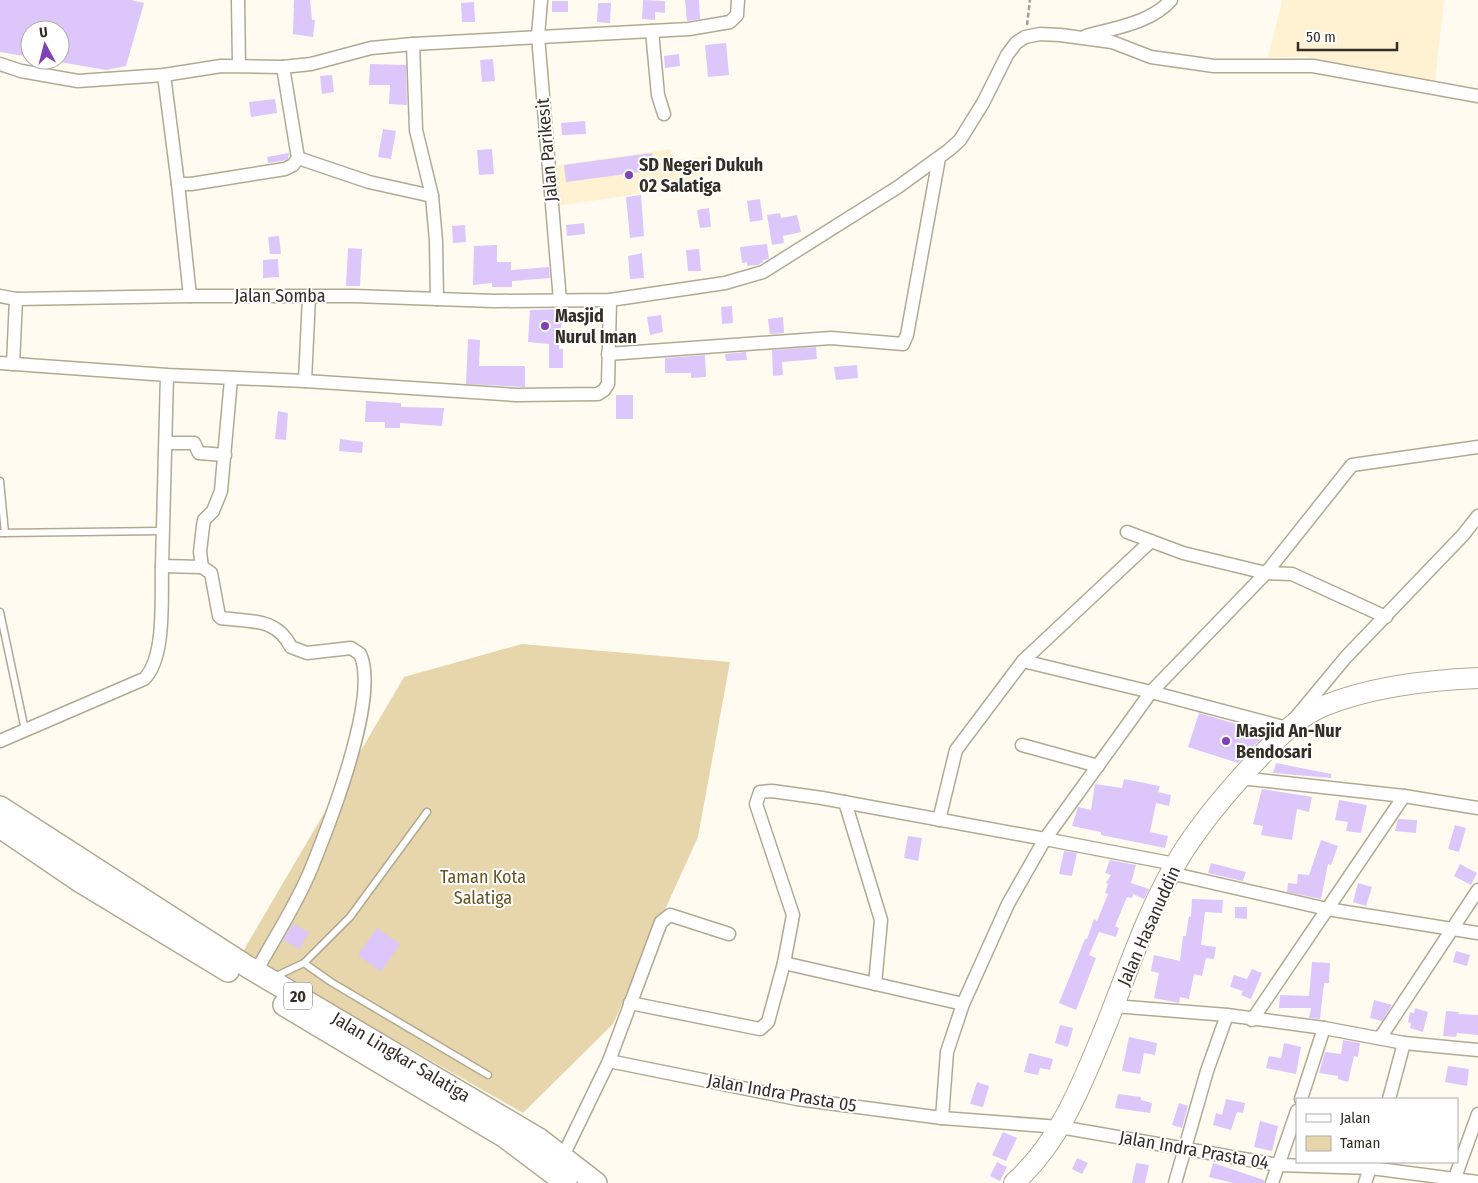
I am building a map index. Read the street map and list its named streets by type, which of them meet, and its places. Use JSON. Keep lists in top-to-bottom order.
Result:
{
  "streets": {
    "highway": ["20", "Jalan Lingkar Salatiga"],
    "main road": ["Jalan Hasanuddin"],
    "street": [
      "Jalan Parikesit",
      "Jalan Somba",
      "Jalan Indra Prasta 05",
      "Jalan Indra Prasta 04"
    ]
  },
  "crossings": [
    ["Jalan Parikesit", "Jalan Somba"],
    ["Jalan Hasanuddin", "Jalan Indra Prasta 05"],
    ["Jalan Hasanuddin", "Jalan Indra Prasta 04"],
    ["Jalan Indra Prasta 05", "Jalan Indra Prasta 04"]
  ],
  "parks": ["Taman Kota Salatiga"],
  "places": ["SD Negeri Dukuh 02 Salatiga", "Masjid Nurul Iman", "Masjid An-Nur Bendosari"],
  "legend": ["Jalan", "Taman"],
  "scale_bar": "50 m",
  "north": "top"
}
